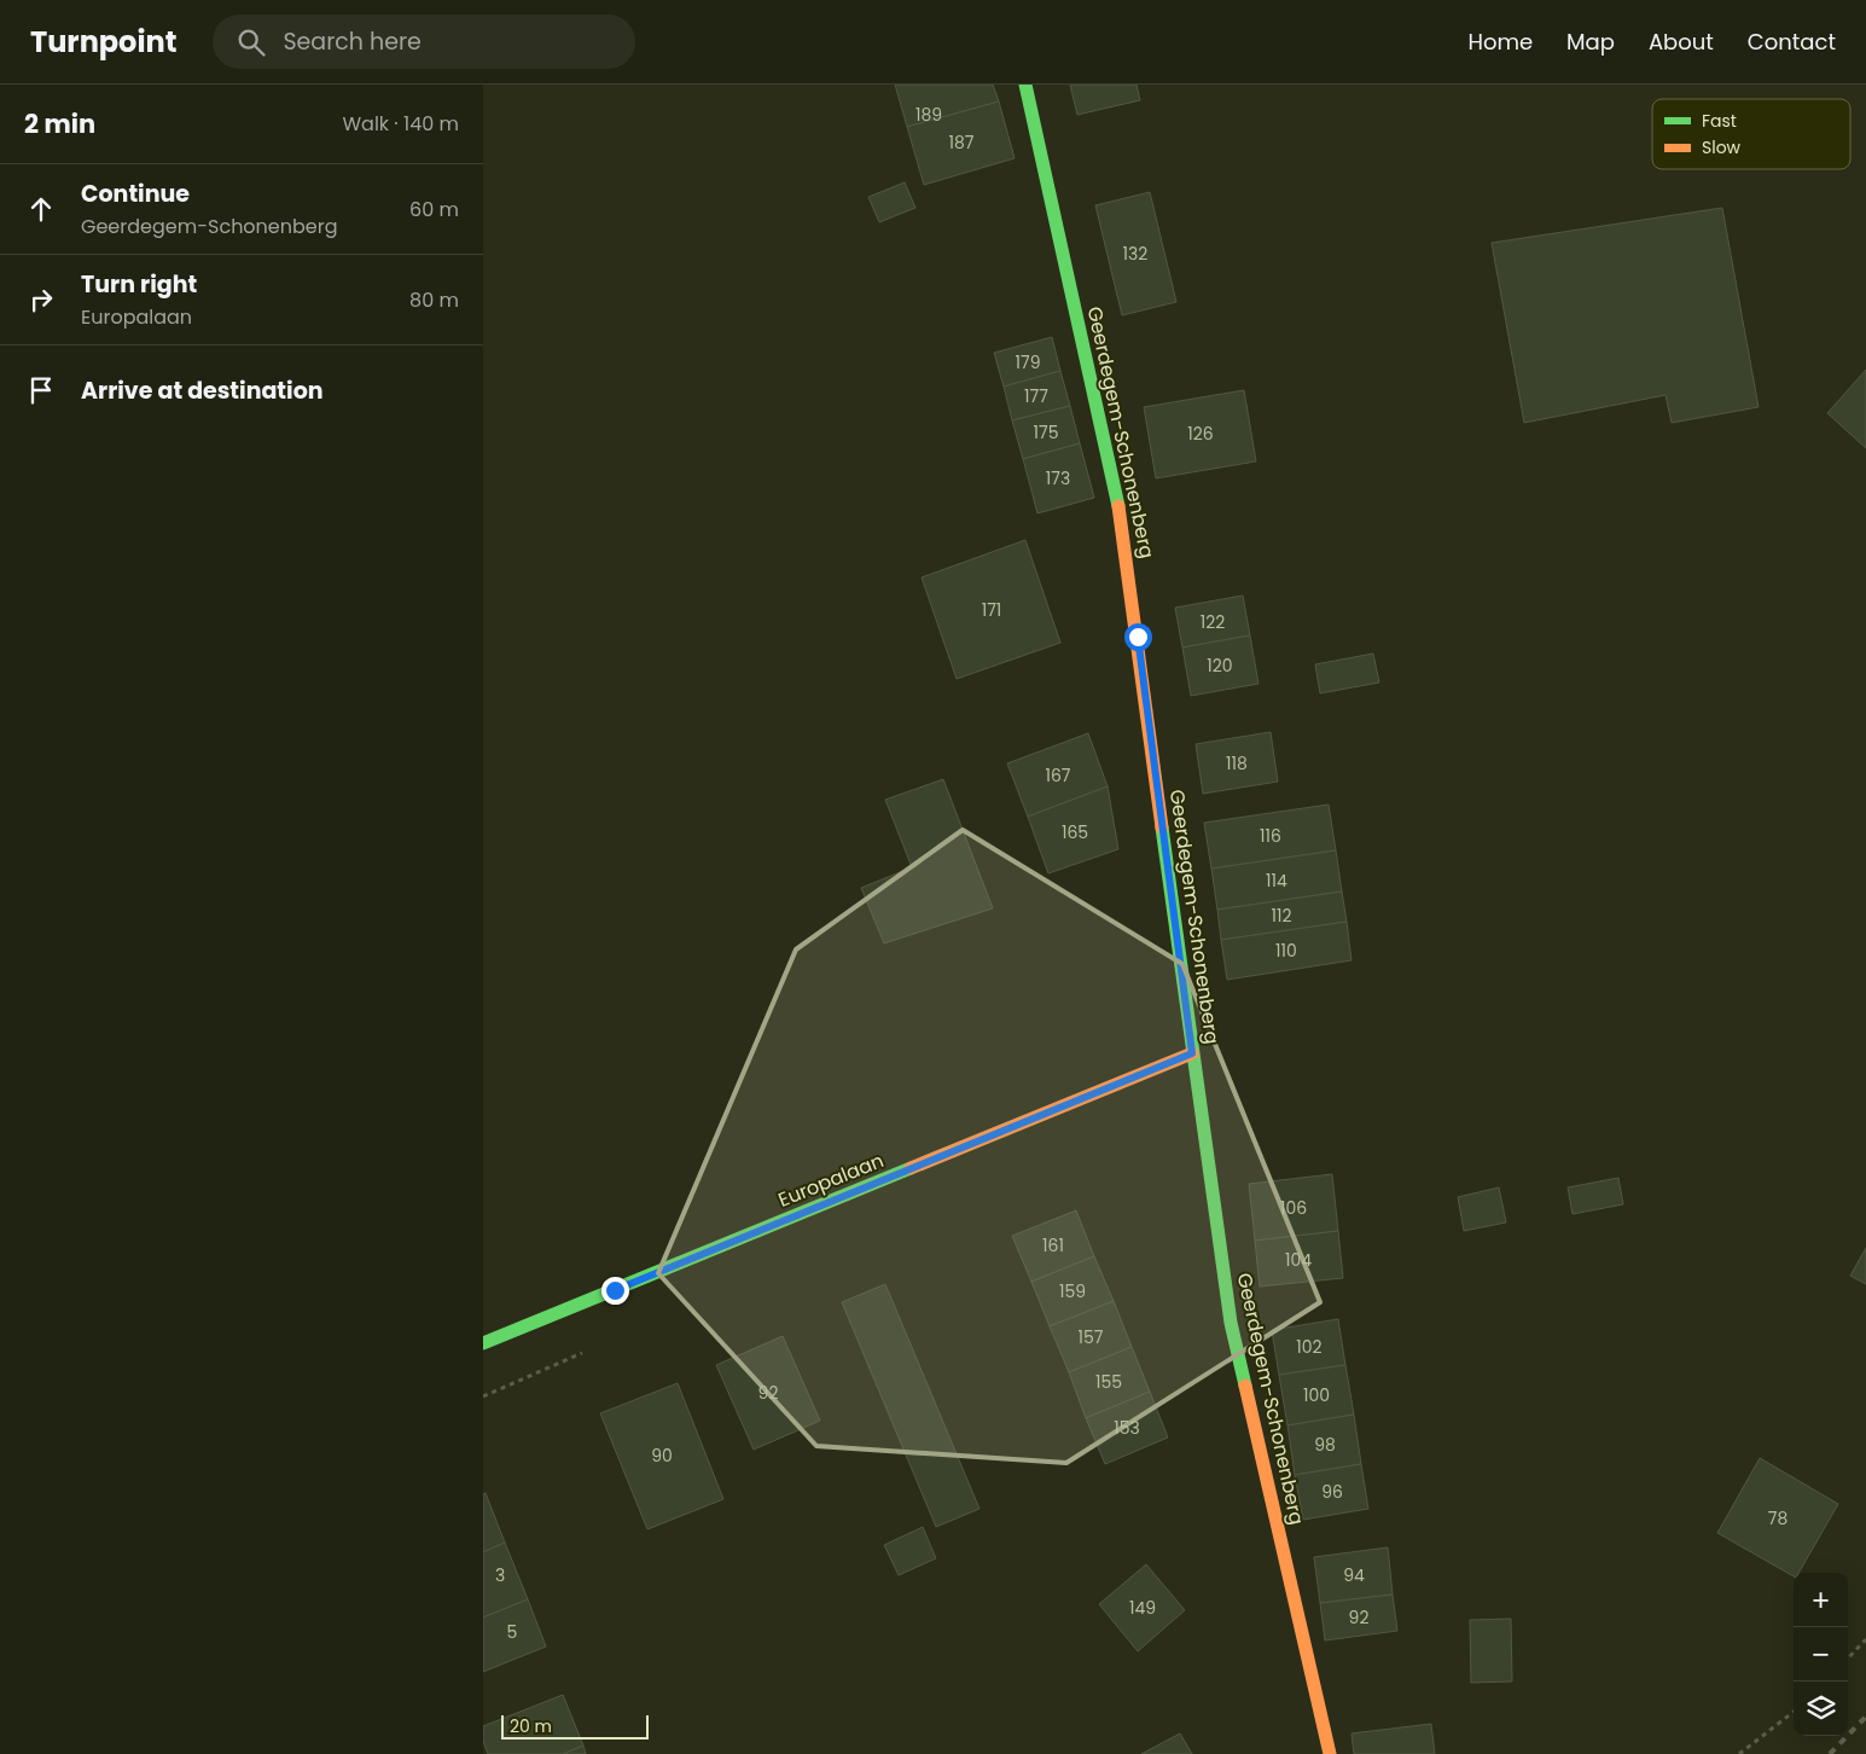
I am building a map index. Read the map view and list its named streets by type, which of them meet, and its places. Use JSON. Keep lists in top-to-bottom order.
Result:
{
  "streets": {
    "street": ["Geerdegem-Schonenberg", "Europalaan"]
  },
  "crossings": [
    ["Geerdegem-Schonenberg", "Europalaan"]
  ],
  "house_numbers": [
    "189",
    "187",
    "132",
    "179",
    "177",
    "175",
    "126",
    "173",
    "171",
    "122",
    "120",
    "118",
    "167",
    "165",
    "116",
    "114",
    "112",
    "110",
    "106",
    "161",
    "104",
    "159",
    "157",
    "102",
    "155",
    "92",
    "100",
    "153",
    "98",
    "90",
    "96",
    "78",
    "3",
    "94",
    "149",
    "92",
    "5"
  ],
  "legend": ["Fast", "Slow"],
  "scale_bar": "20 m",
  "page": {
    "header": "Turnpoint",
    "search": "Search here",
    "nav": [
      "Home",
      "Map",
      "About",
      "Contact"
    ],
    "heading": ["2 min", "Walk · 140 m"],
    "list": [
      ["Continue", "Geerdegem-Schonenberg", "60 m"],
      ["Turn right", "Europalaan", "80 m"],
      "Arrive at destination"
    ],
    "map_buttons": ["+", "−"],
    "scale": "20 m"
  }
}
